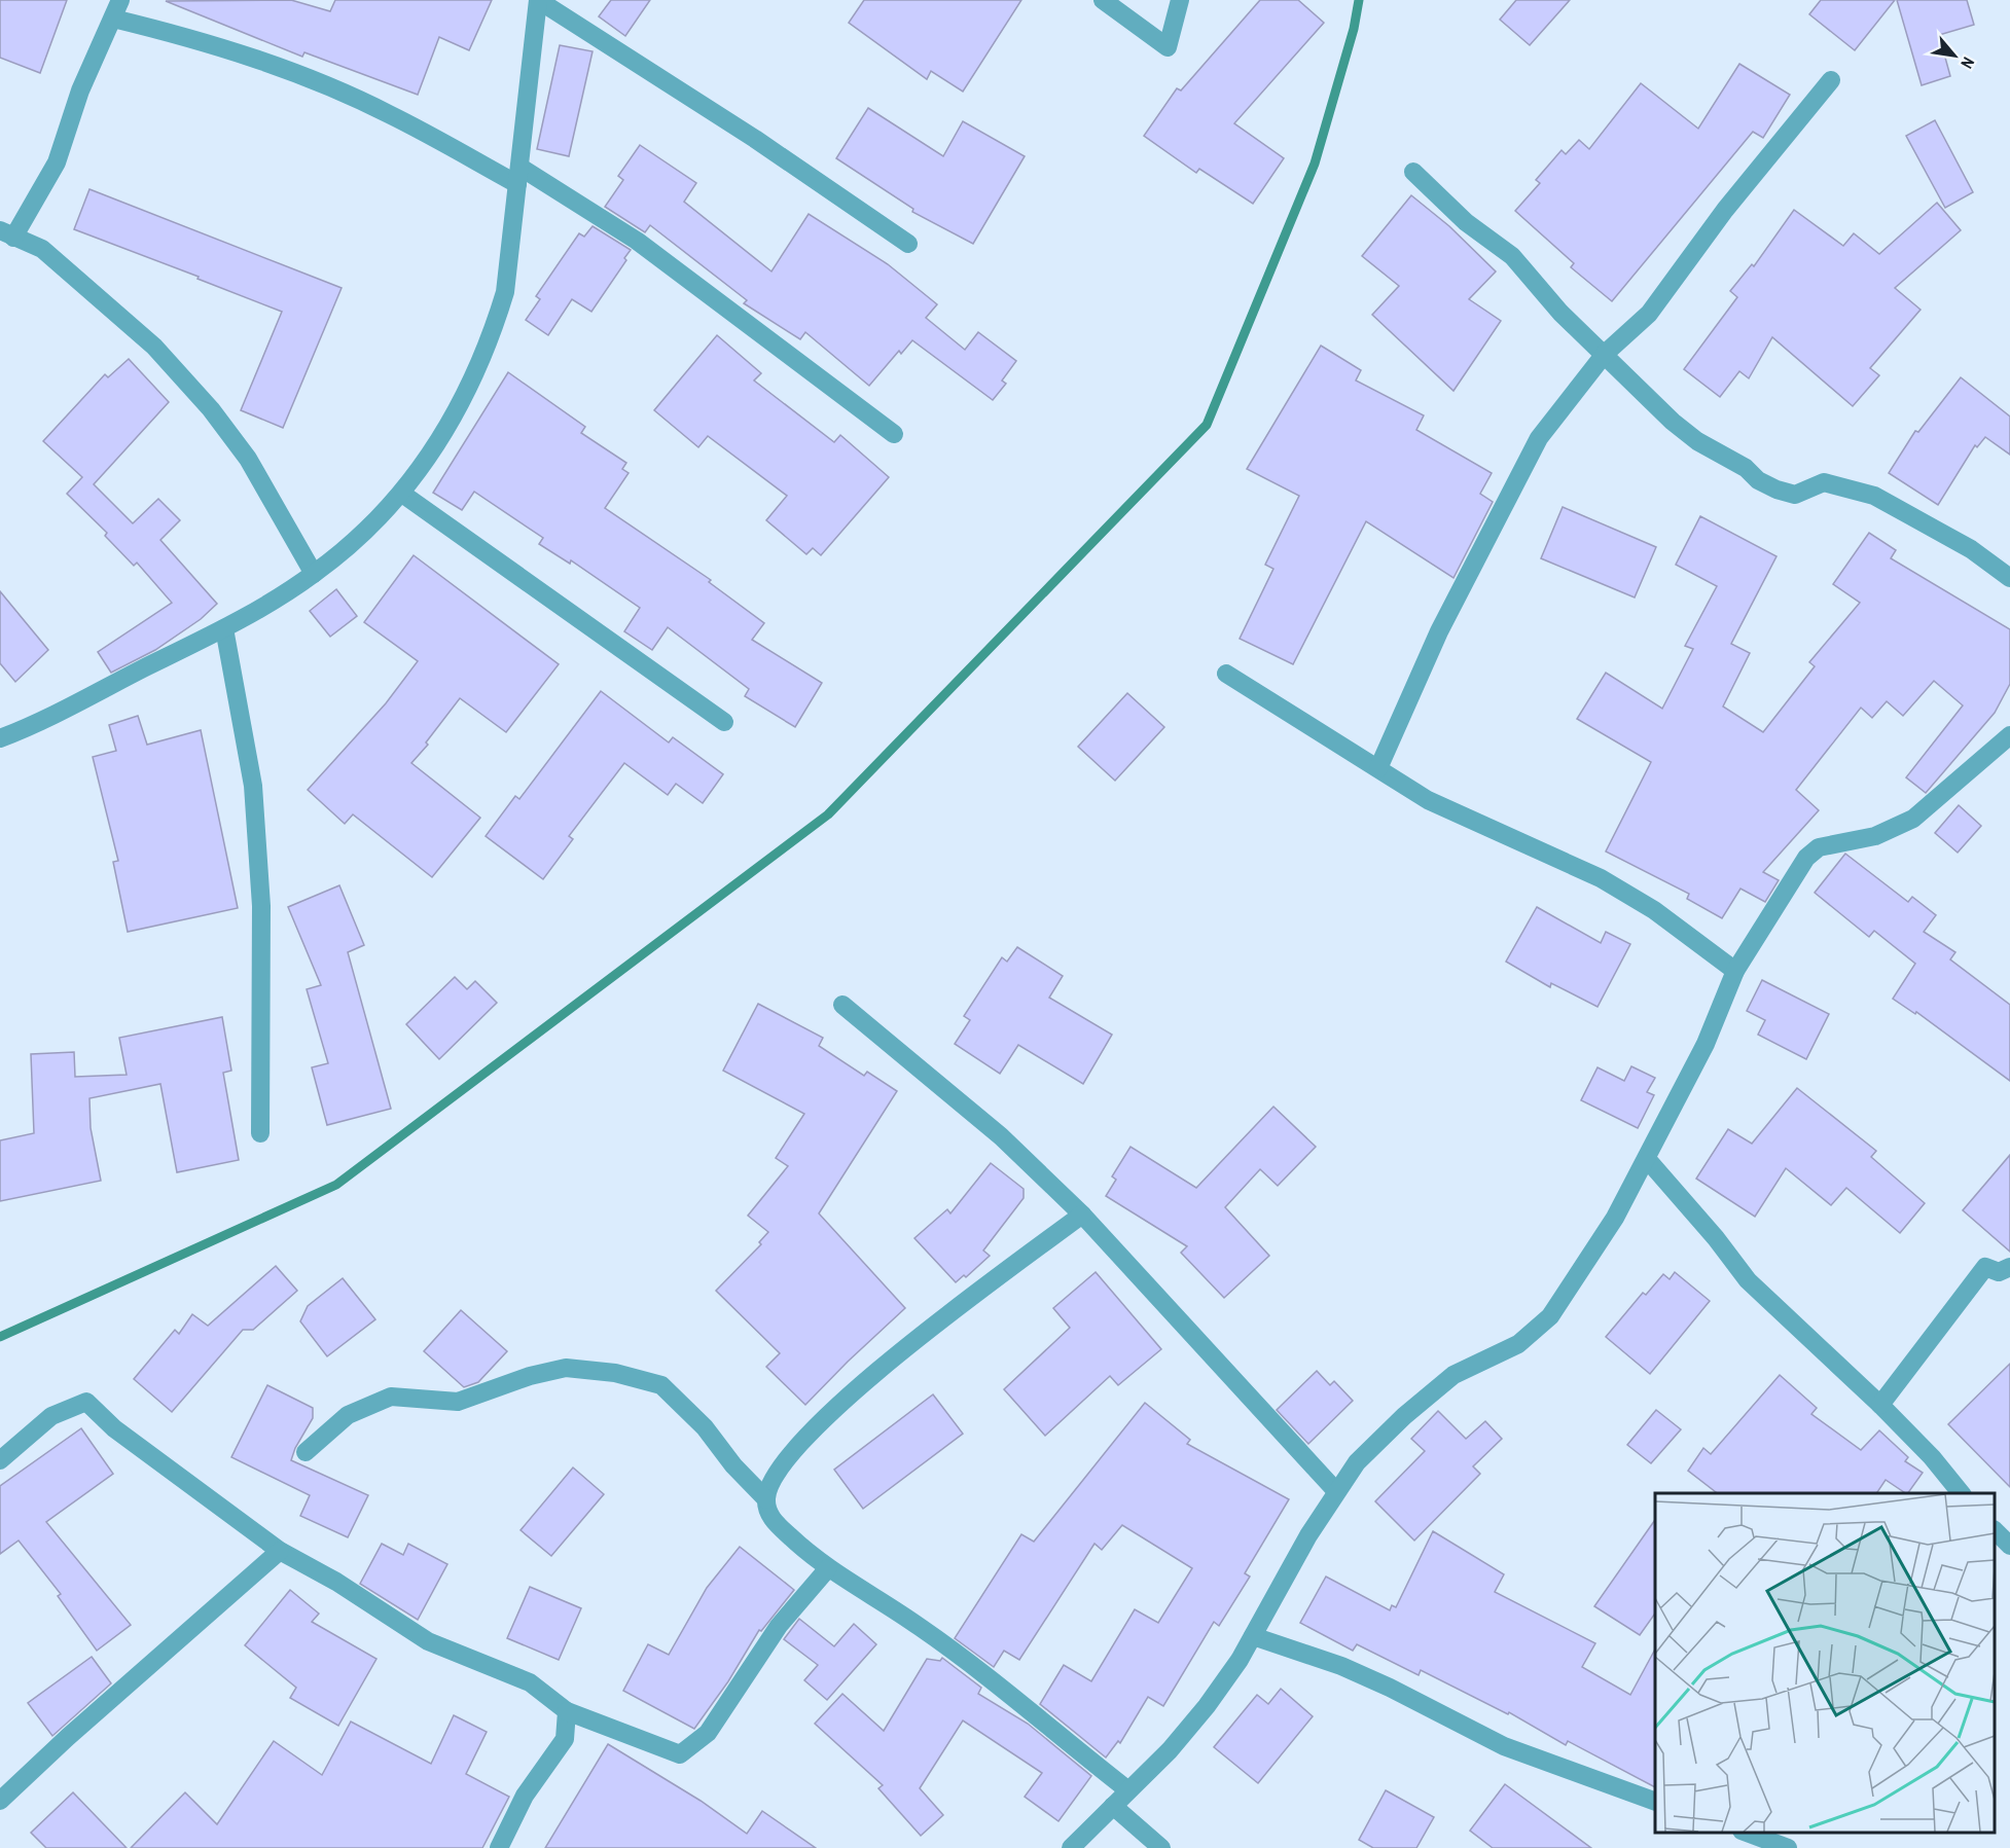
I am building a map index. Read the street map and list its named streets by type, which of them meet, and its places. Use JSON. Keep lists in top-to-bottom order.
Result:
{
  "north": "bottom right"
}
